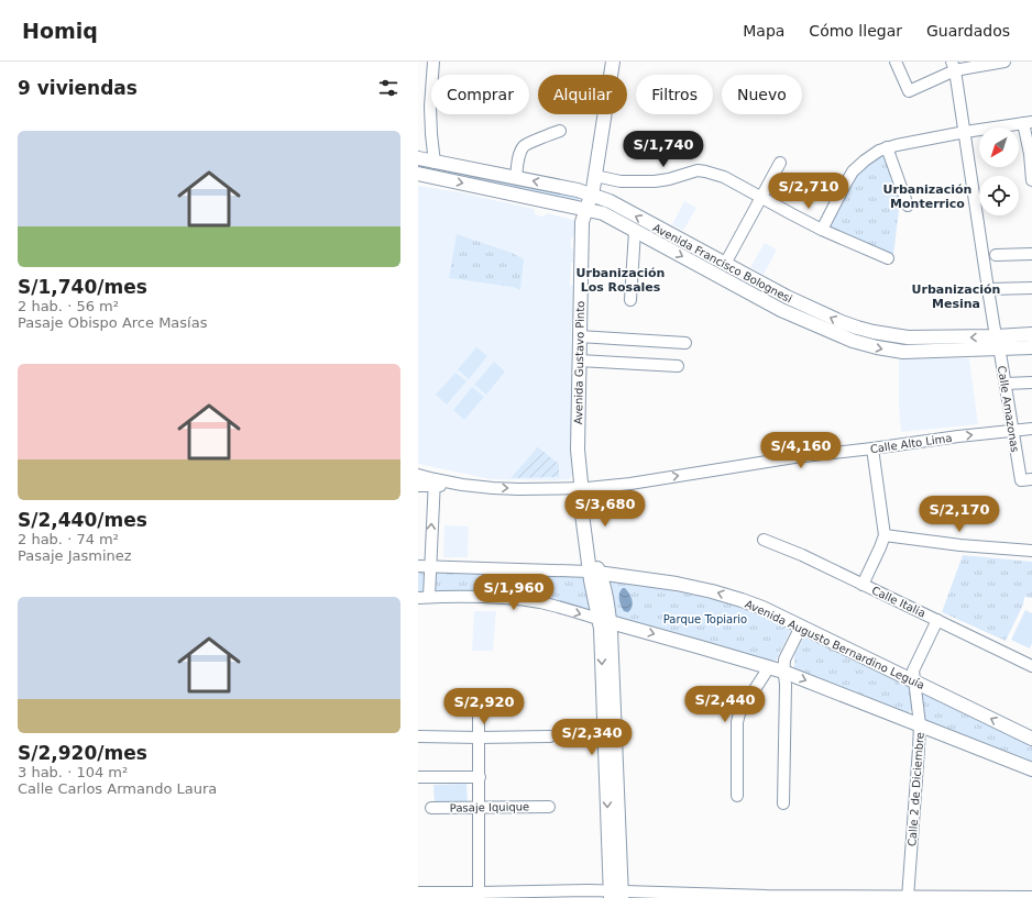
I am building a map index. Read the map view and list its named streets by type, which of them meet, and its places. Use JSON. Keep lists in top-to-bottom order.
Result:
{
  "streets": {
    "main road": ["Avenida Francisco Bolognesi", "Avenida Gustavo Pinto", "Avenida Augusto Bernardino Leguía"],
    "street": [
      "Calle Amazonas",
      "Calle Alto Lima",
      "Calle Italia",
      "Calle 2 de Diciembre",
      "Pasaje Iquique"
    ]
  },
  "crossings": [
    ["Avenida Francisco Bolognesi", "Avenida Gustavo Pinto"],
    ["Avenida Francisco Bolognesi", "Calle Amazonas"],
    ["Avenida Gustavo Pinto", "Calle Alto Lima"],
    ["Avenida Gustavo Pinto", "Avenida Augusto Bernardino Leguía"],
    ["Calle Amazonas", "Calle Alto Lima"],
    ["Calle Italia", "Calle 2 de Diciembre"],
    ["Avenida Augusto Bernardino Leguía", "Calle 2 de Diciembre"]
  ],
  "one_way": ["Calle Alto Lima", "Avenida Augusto Bernardino Leguía"],
  "districts": ["Urbanización Monterrico", "Urbanización Los Rosales", "Urbanización Mesina"],
  "parks": ["Parque Topiario"],
  "north": "bottom left",
  "page": {
    "header": "Homiq",
    "nav": ["Mapa", "Cómo llegar", "Guardados"],
    "heading": "9 viviendas",
    "chip": [
      "Comprar",
      "Alquilar",
      "Filtros",
      "Nuevo"
    ],
    "list": [
      {
        "name": "S/1,740/mes",
        "note": "2 hab. · 56 m² · Pasaje Obispo Arce Masías"
      },
      {
        "name": "S/2,440/mes",
        "note": "2 hab. · 74 m² · Pasaje Jasminez"
      },
      {
        "name": "S/2,920/mes",
        "note": "3 hab. · 104 m² · Calle Carlos Armando Laura"
      }
    ],
    "price": [
      "S/1,740",
      "S/2,710",
      "S/4,160",
      "S/3,680",
      "S/2,170",
      "S/1,960",
      "S/2,440",
      "S/2,920",
      "S/2,340"
    ]
  }
}
